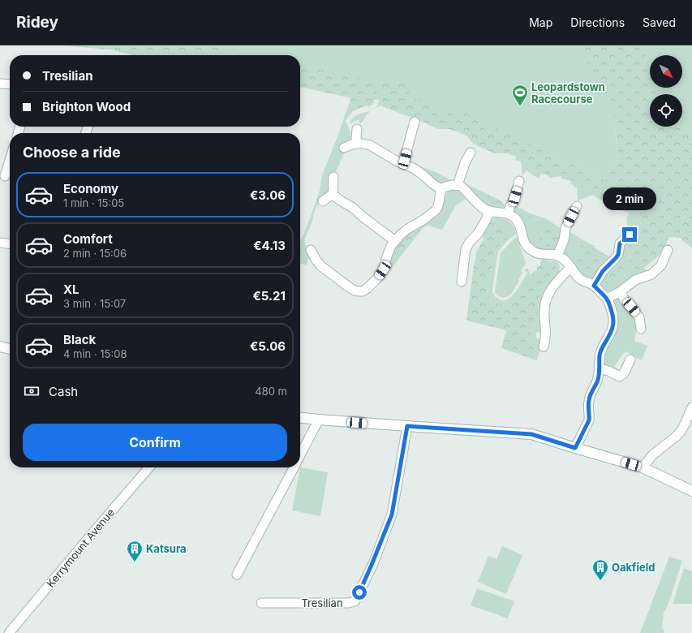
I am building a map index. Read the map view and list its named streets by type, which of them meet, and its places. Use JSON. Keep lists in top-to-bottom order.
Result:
{
  "streets": {
    "street": ["Kerrymount Avenue", "Tresilian"]
  },
  "places": {
    "sports": ["Leopardstown Racecourse"],
    "building": ["Katsura", "Oakfield"]
  },
  "north": "bottom right",
  "page": {
    "header": "Ridey",
    "nav": ["Map", "Directions", "Saved"],
    "banner": ["Tresilian", "Brighton Wood"],
    "heading": "Choose a ride",
    "list": [
      {
        "name": "Economy",
        "note": "1 min · 15:05",
        "value": "€3.06"
      },
      {
        "name": "Comfort",
        "note": "2 min · 15:06",
        "value": "€4.13"
      },
      {
        "name": "XL",
        "note": "3 min · 15:07",
        "value": "€5.21"
      },
      {
        "name": "Black",
        "note": "4 min · 15:08",
        "value": "€5.06"
      }
    ],
    "bubble": "2 min",
    "pay": ["Cash", "480 m"],
    "buttons": "Confirm"
  }
}
